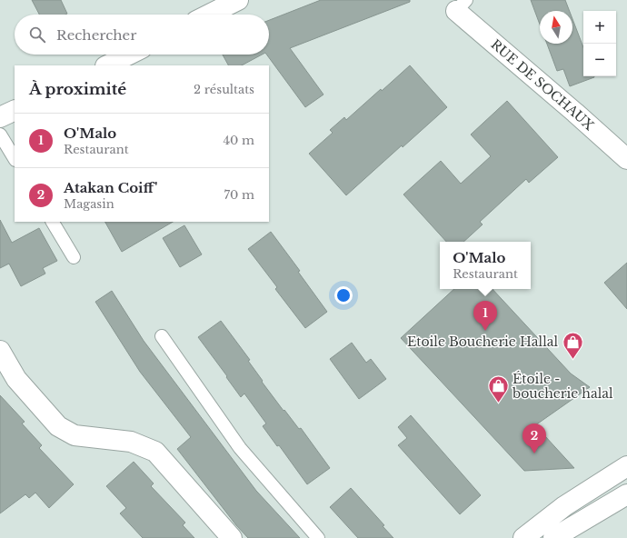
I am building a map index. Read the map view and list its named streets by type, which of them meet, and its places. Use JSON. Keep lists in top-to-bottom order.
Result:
{
  "streets": {
    "street": ["RUE DE SOCHAUX"]
  },
  "places": {
    "shop": ["Etoile Boucherie Hallal", "Étoile - boucherie halal"]
  },
  "north": "top",
  "page": {
    "map_buttons": ["+", "−"],
    "search": "Rechercher",
    "heading": ["À proximité", "2 résultats"],
    "list": [
      {
        "mark": "1",
        "name": "O'Malo",
        "note": "Restaurant",
        "value": "40 m"
      },
      {
        "mark": "2",
        "name": "Atakan Coiff'",
        "note": "Magasin",
        "value": "70 m"
      }
    ],
    "popup": ["O'Malo", "Restaurant"],
    "pins": ["1", "2"]
  }
}
